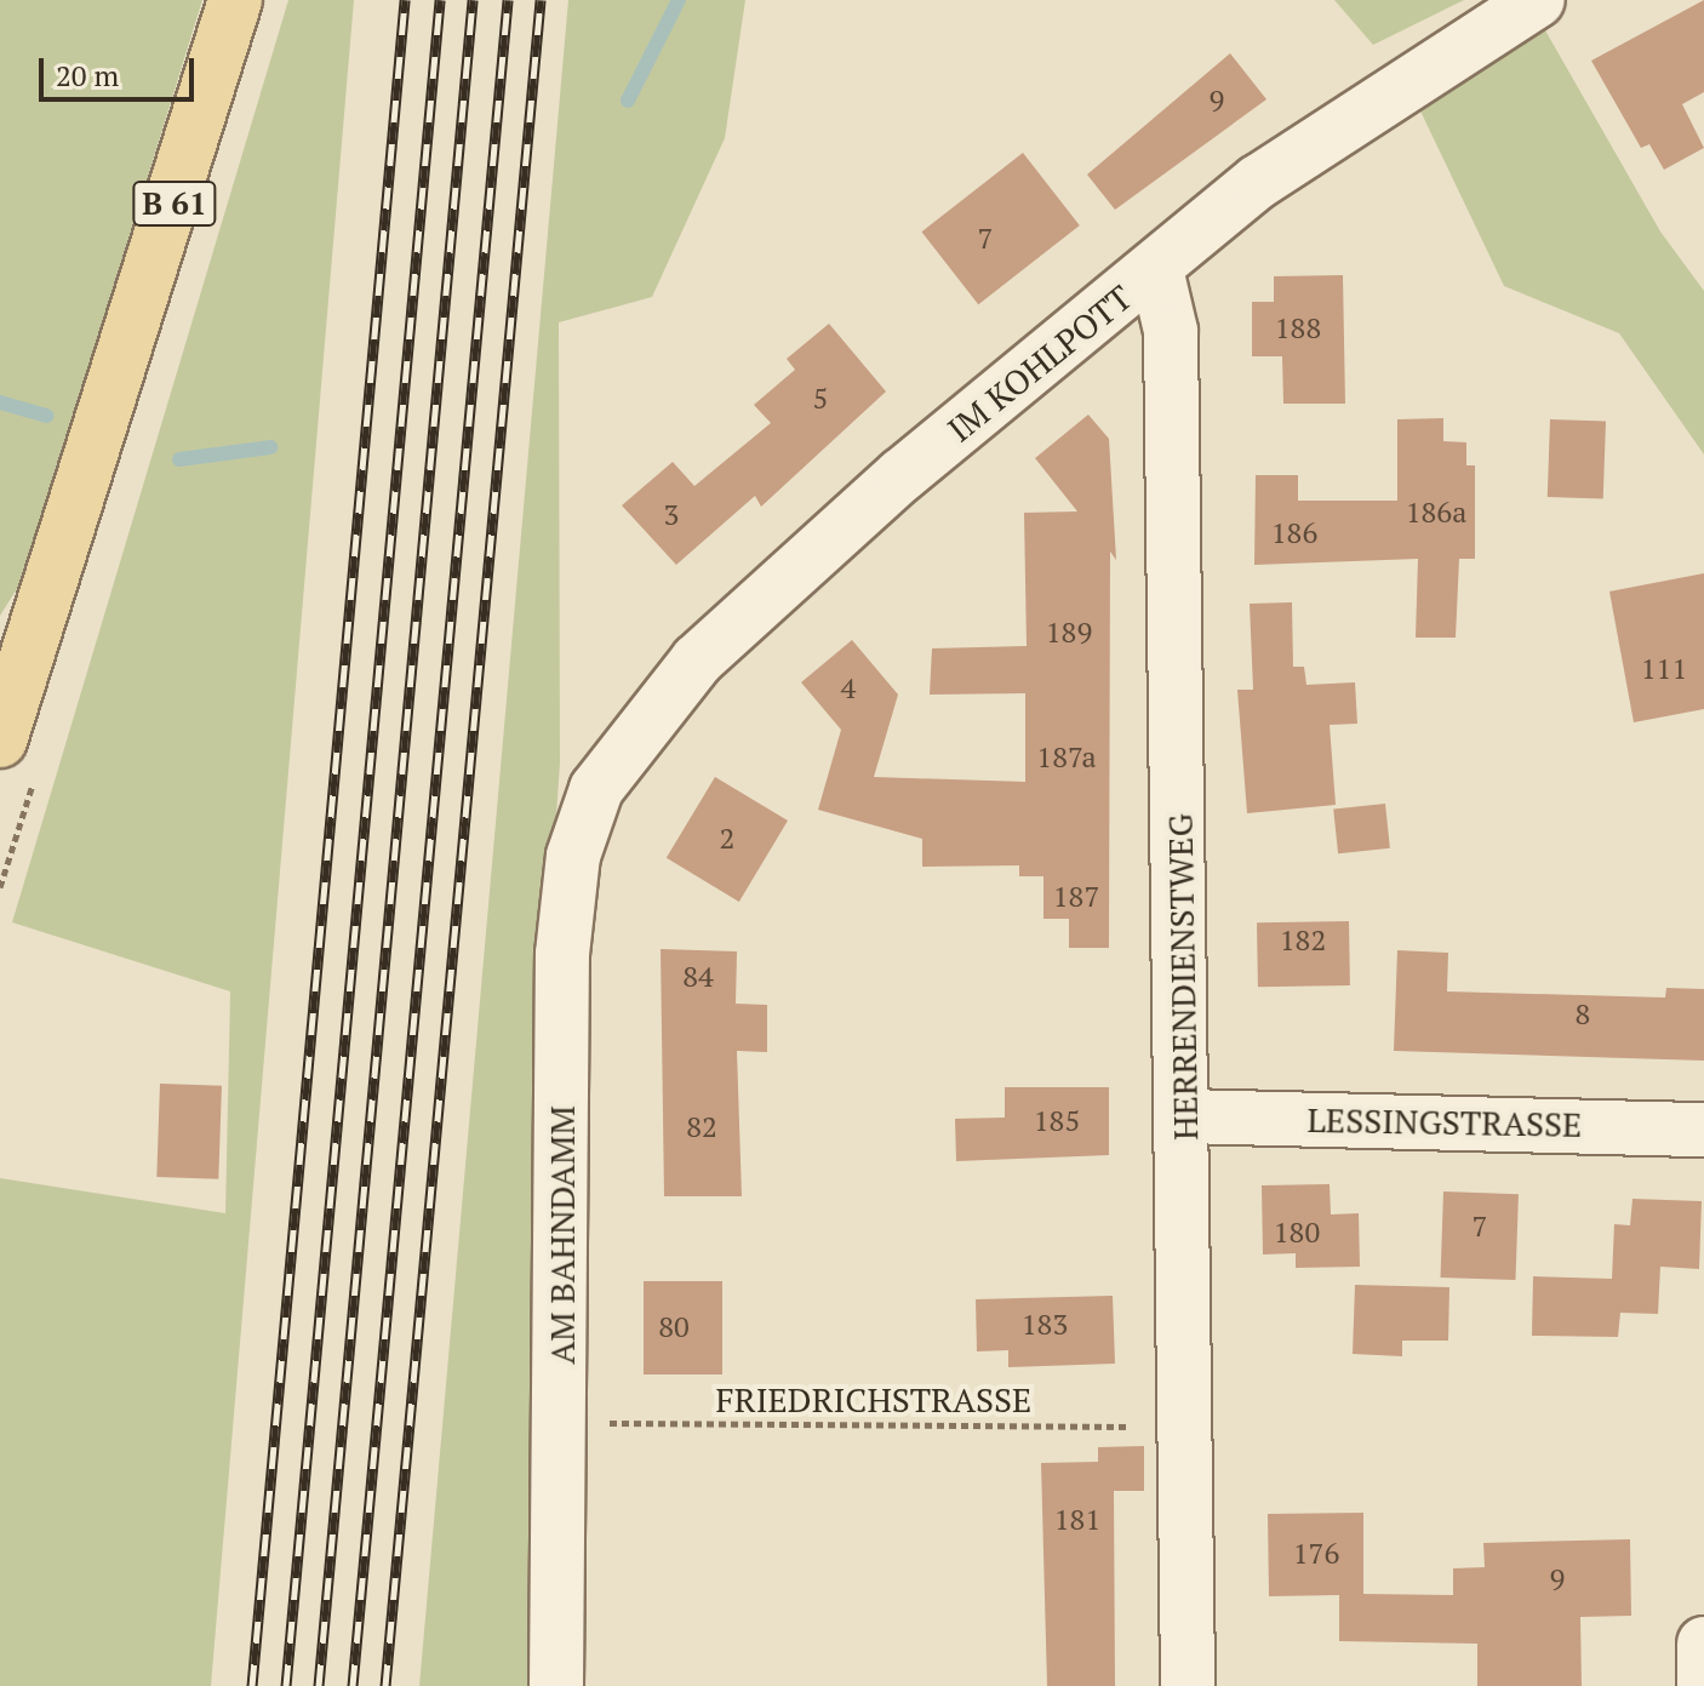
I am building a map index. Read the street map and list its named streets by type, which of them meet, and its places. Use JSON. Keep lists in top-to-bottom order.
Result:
{
  "streets": {
    "main road": ["B 61"],
    "street": [
      "IM KOHLPOTT",
      "HERRENDIENSTWEG",
      "LESSINGSTRASSE",
      "AM BAHNDAMM"
    ],
    "path": ["FRIEDRICHSTRASSE"]
  },
  "crossings": [
    ["IM KOHLPOTT", "HERRENDIENSTWEG"],
    ["IM KOHLPOTT", "AM BAHNDAMM"],
    ["HERRENDIENSTWEG", "LESSINGSTRASSE"],
    ["HERRENDIENSTWEG", "FRIEDRICHSTRASSE"],
    ["AM BAHNDAMM", "FRIEDRICHSTRASSE"]
  ],
  "house_numbers": [
    "9",
    "7",
    "188",
    "5",
    "186a",
    "3",
    "186",
    "189",
    "111",
    "4",
    "187a",
    "2",
    "187",
    "182",
    "84",
    "8",
    "185",
    "82",
    "7",
    "180",
    "183",
    "80",
    "181",
    "176",
    "9"
  ],
  "scale_bar": "20 m"
}
